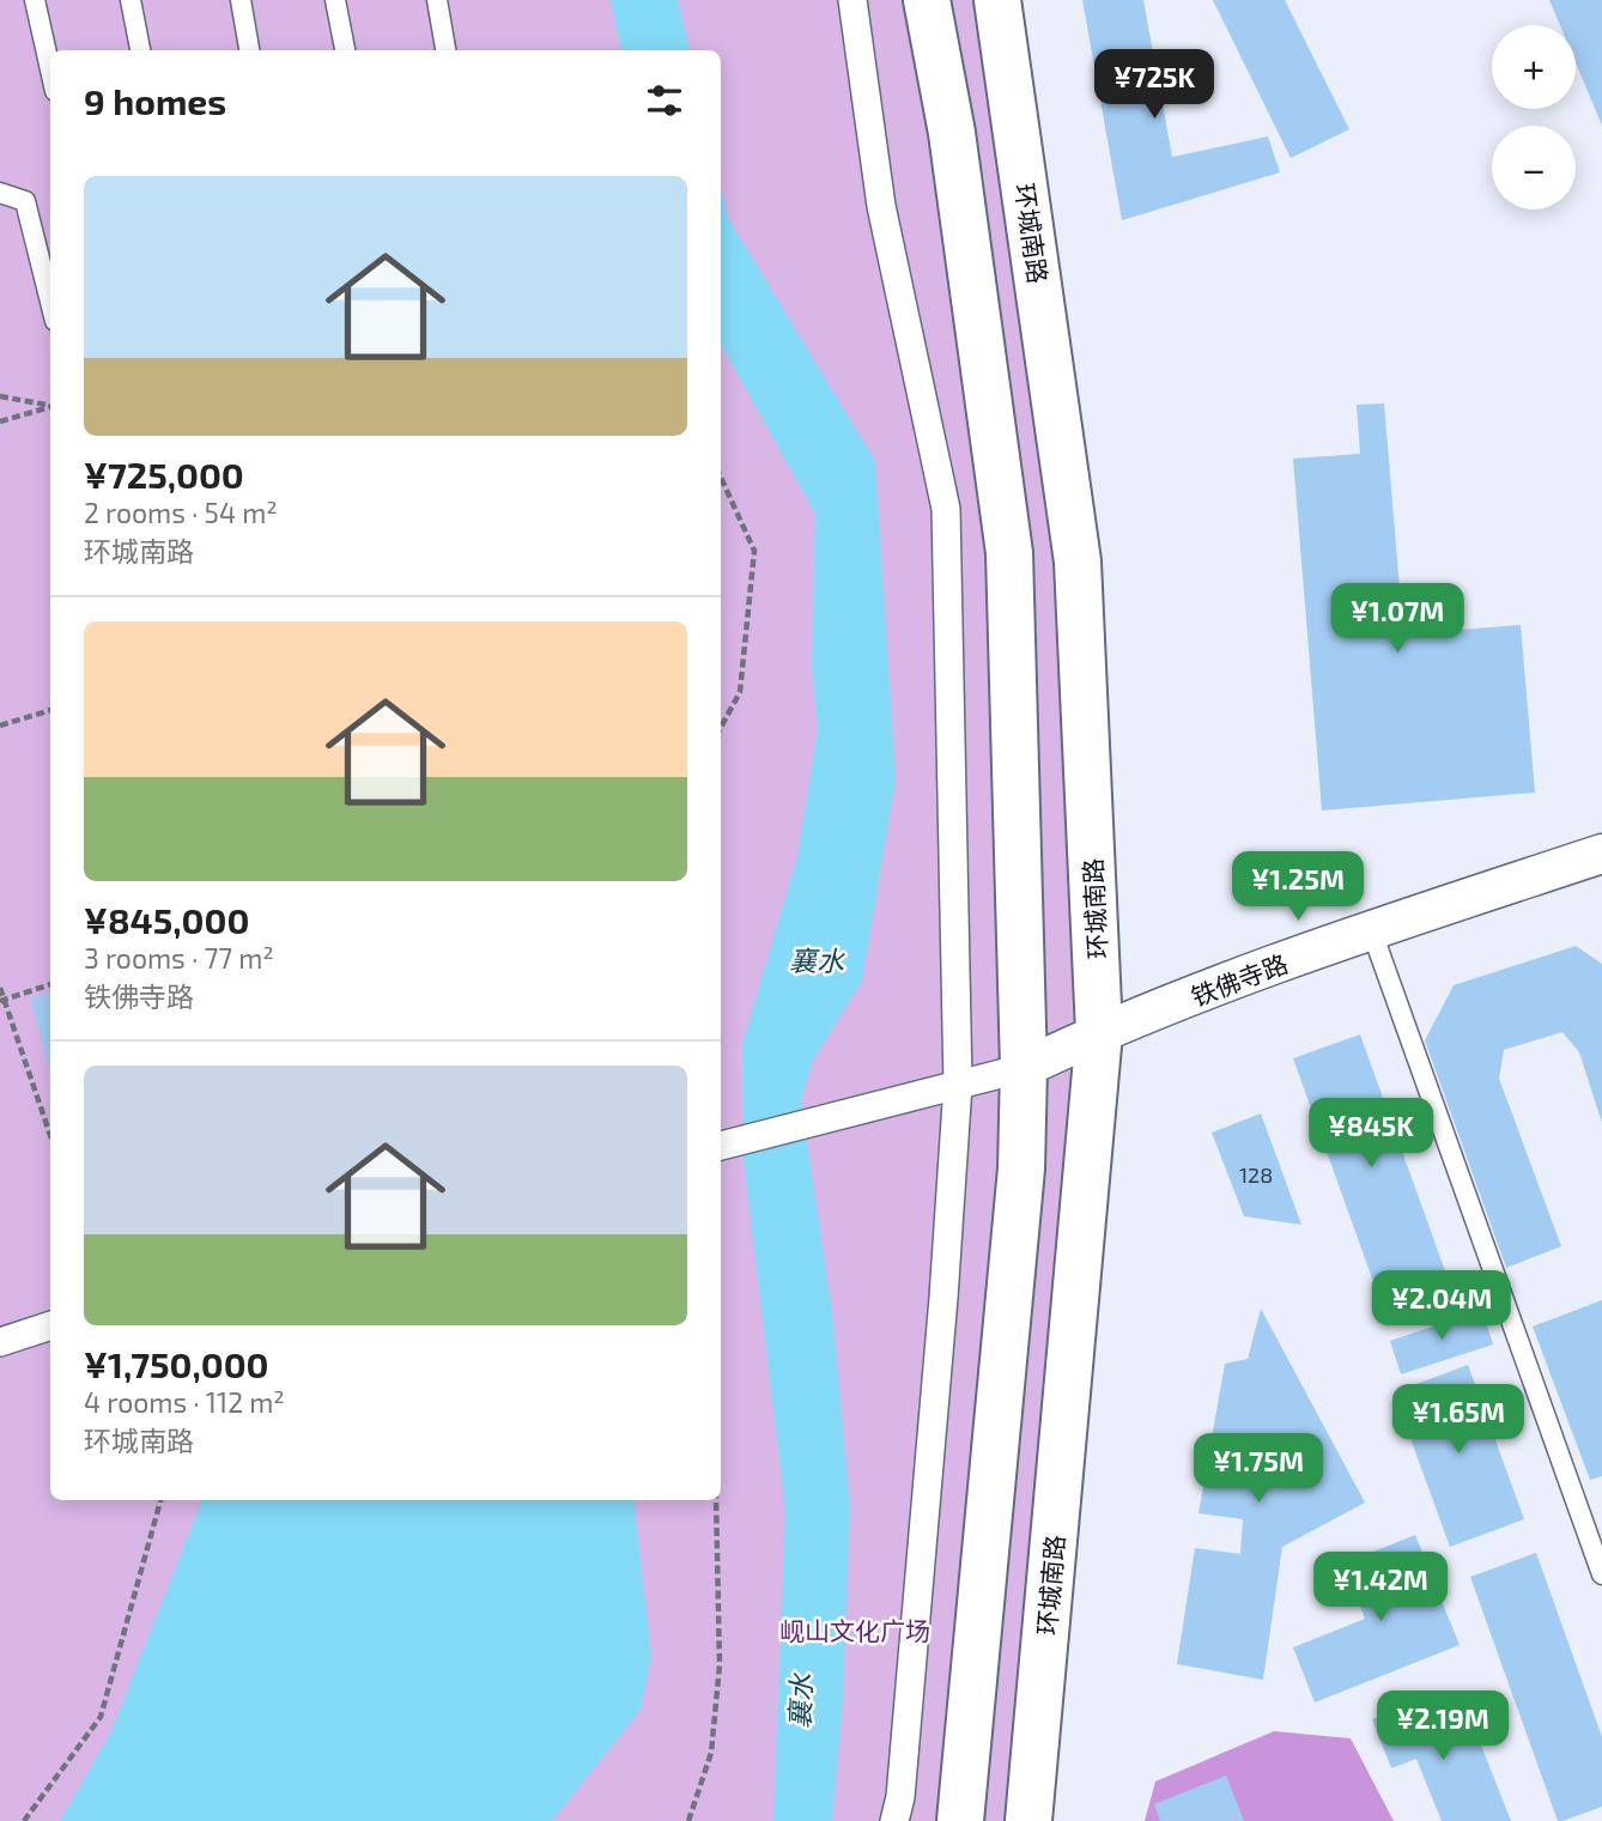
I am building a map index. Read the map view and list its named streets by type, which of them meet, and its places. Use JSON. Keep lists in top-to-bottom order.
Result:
{
  "streets": {
    "highway": ["环城南路"],
    "street": ["铁佛寺路"]
  },
  "crossings": [
    ["环城南路", "铁佛寺路"]
  ],
  "water": ["襄水"],
  "parks": ["岘山文化广场"],
  "house_numbers": ["128"],
  "page": {
    "map_buttons": ["+", "−"],
    "price": [
      "¥725K",
      "¥1.07M",
      "¥1.25M",
      "¥845K",
      "¥2.04M",
      "¥1.65M",
      "¥1.75M",
      "¥1.42M",
      "¥2.19M"
    ],
    "heading": "9 homes",
    "list": [
      {
        "name": "¥725,000",
        "note": "2 rooms · 54 m² · 环城南路"
      },
      {
        "name": "¥845,000",
        "note": "3 rooms · 77 m² · 铁佛寺路"
      },
      {
        "name": "¥1,750,000",
        "note": "4 rooms · 112 m² · 环城南路"
      }
    ]
  }
}
